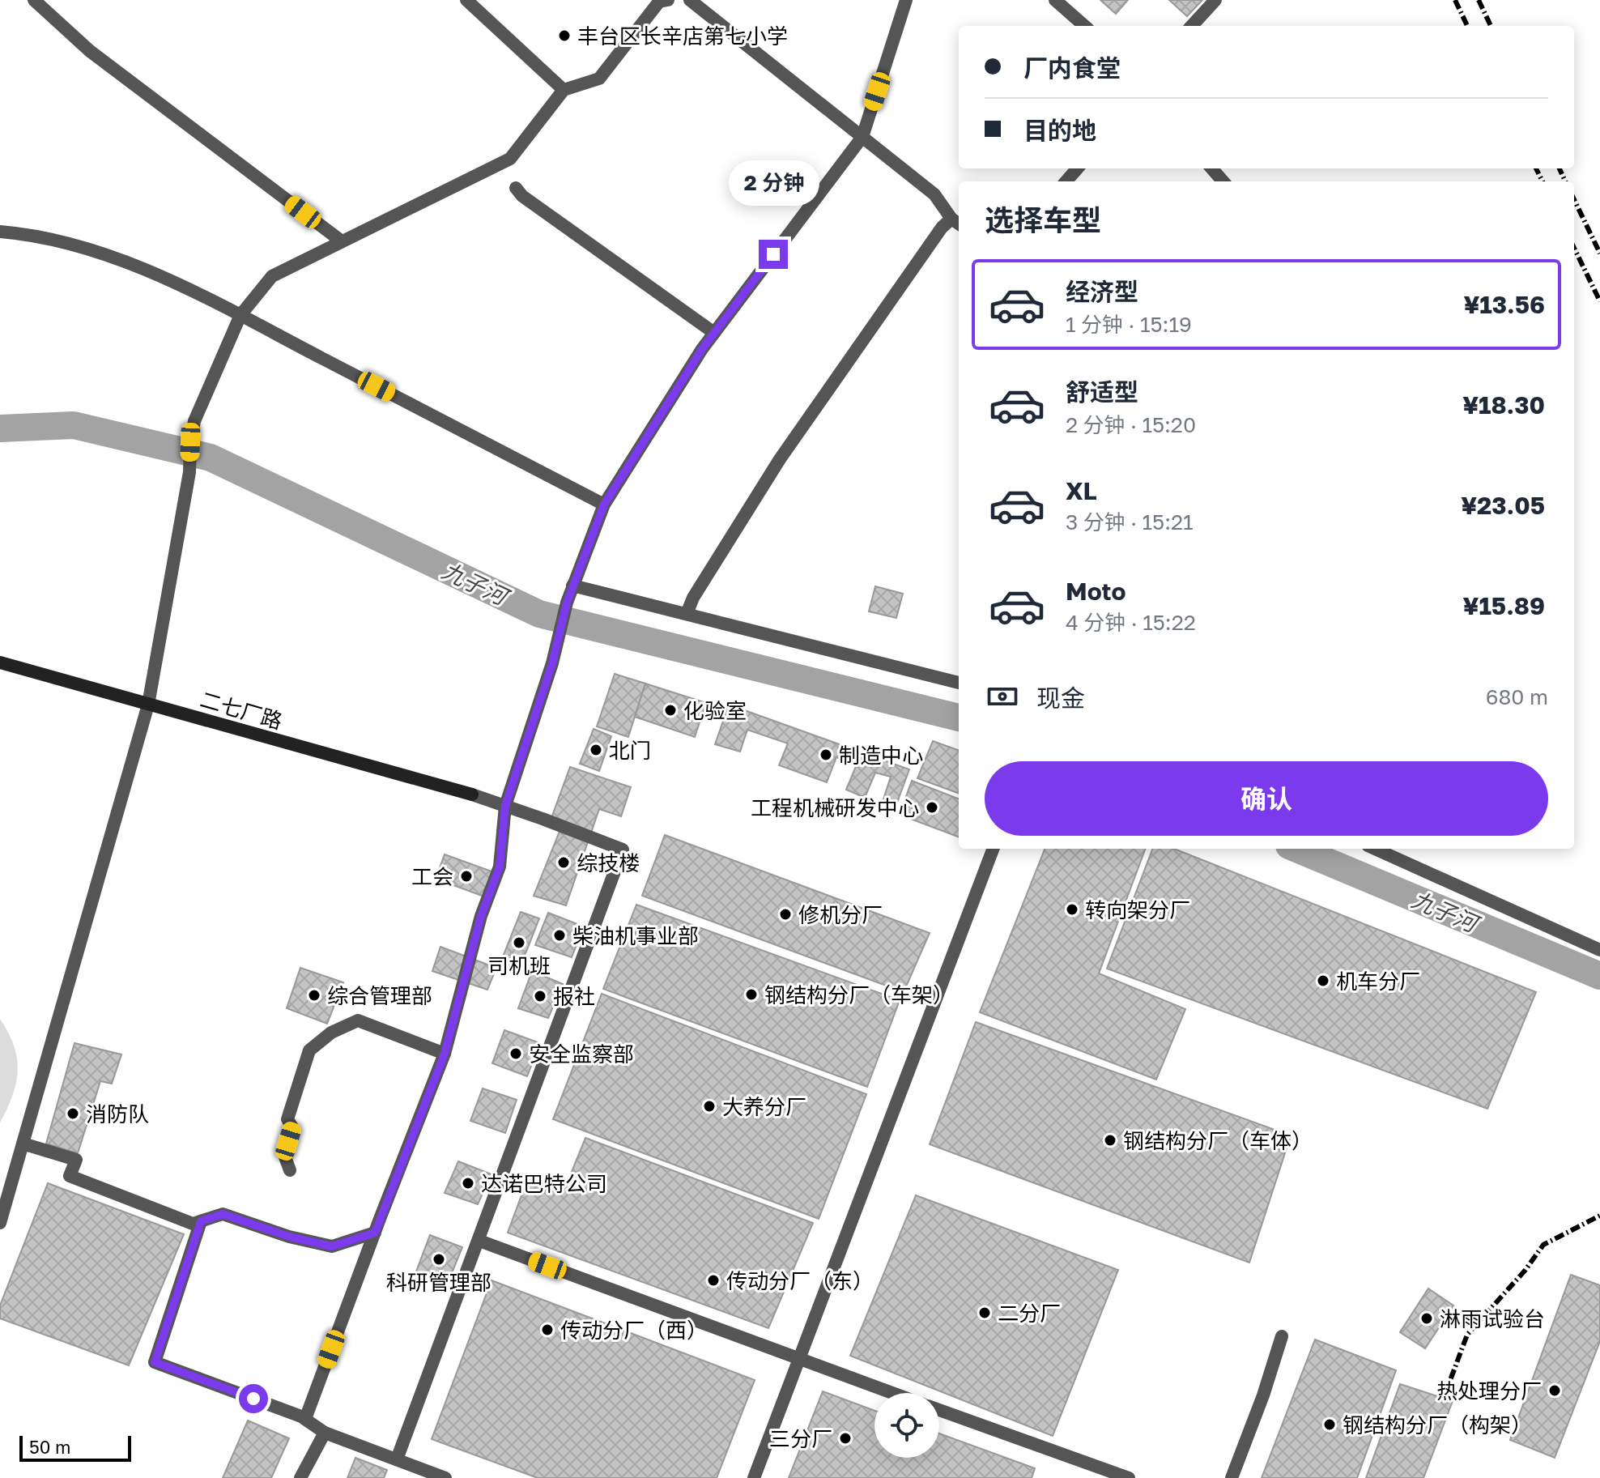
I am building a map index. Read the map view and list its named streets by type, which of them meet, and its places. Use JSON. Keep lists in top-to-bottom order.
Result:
{
  "streets": {
    "street": ["二七厂路"]
  },
  "water": ["九子河"],
  "places": [
    "丰台区长辛店第七小学",
    "化验室",
    "北门",
    "制造中心",
    "工程机械研发中心",
    "综技楼",
    "工会",
    "转向架分厂",
    "修机分厂",
    "柴油机事业部",
    "司机班",
    "机车分厂",
    "钢结构分厂（车架）",
    "综合管理部",
    "报社",
    "安全监察部",
    "大养分厂",
    "消防队",
    "钢结构分厂（车体）",
    "达诺巴特公司",
    "科研管理部",
    "传动分厂（东）",
    "二分厂",
    "淋雨试验台",
    "传动分厂（西）",
    "热处理分厂",
    "钢结构分厂（构架）",
    "三分厂"
  ],
  "scale_bar": "50 m",
  "page": {
    "banner": ["厂内食堂", "目的地"],
    "bubble": "2 分钟",
    "heading": "选择车型",
    "list": [
      {
        "name": "经济型",
        "note": "1 分钟 · 15:19",
        "value": "¥13.56"
      },
      {
        "name": "舒适型",
        "note": "2 分钟 · 15:20",
        "value": "¥18.30"
      },
      {
        "name": "XL",
        "note": "3 分钟 · 15:21",
        "value": "¥23.05"
      },
      {
        "name": "Moto",
        "note": "4 分钟 · 15:22",
        "value": "¥15.89"
      }
    ],
    "pay": ["现金", "680 m"],
    "buttons": "确认",
    "scale": "50 m"
  }
}
